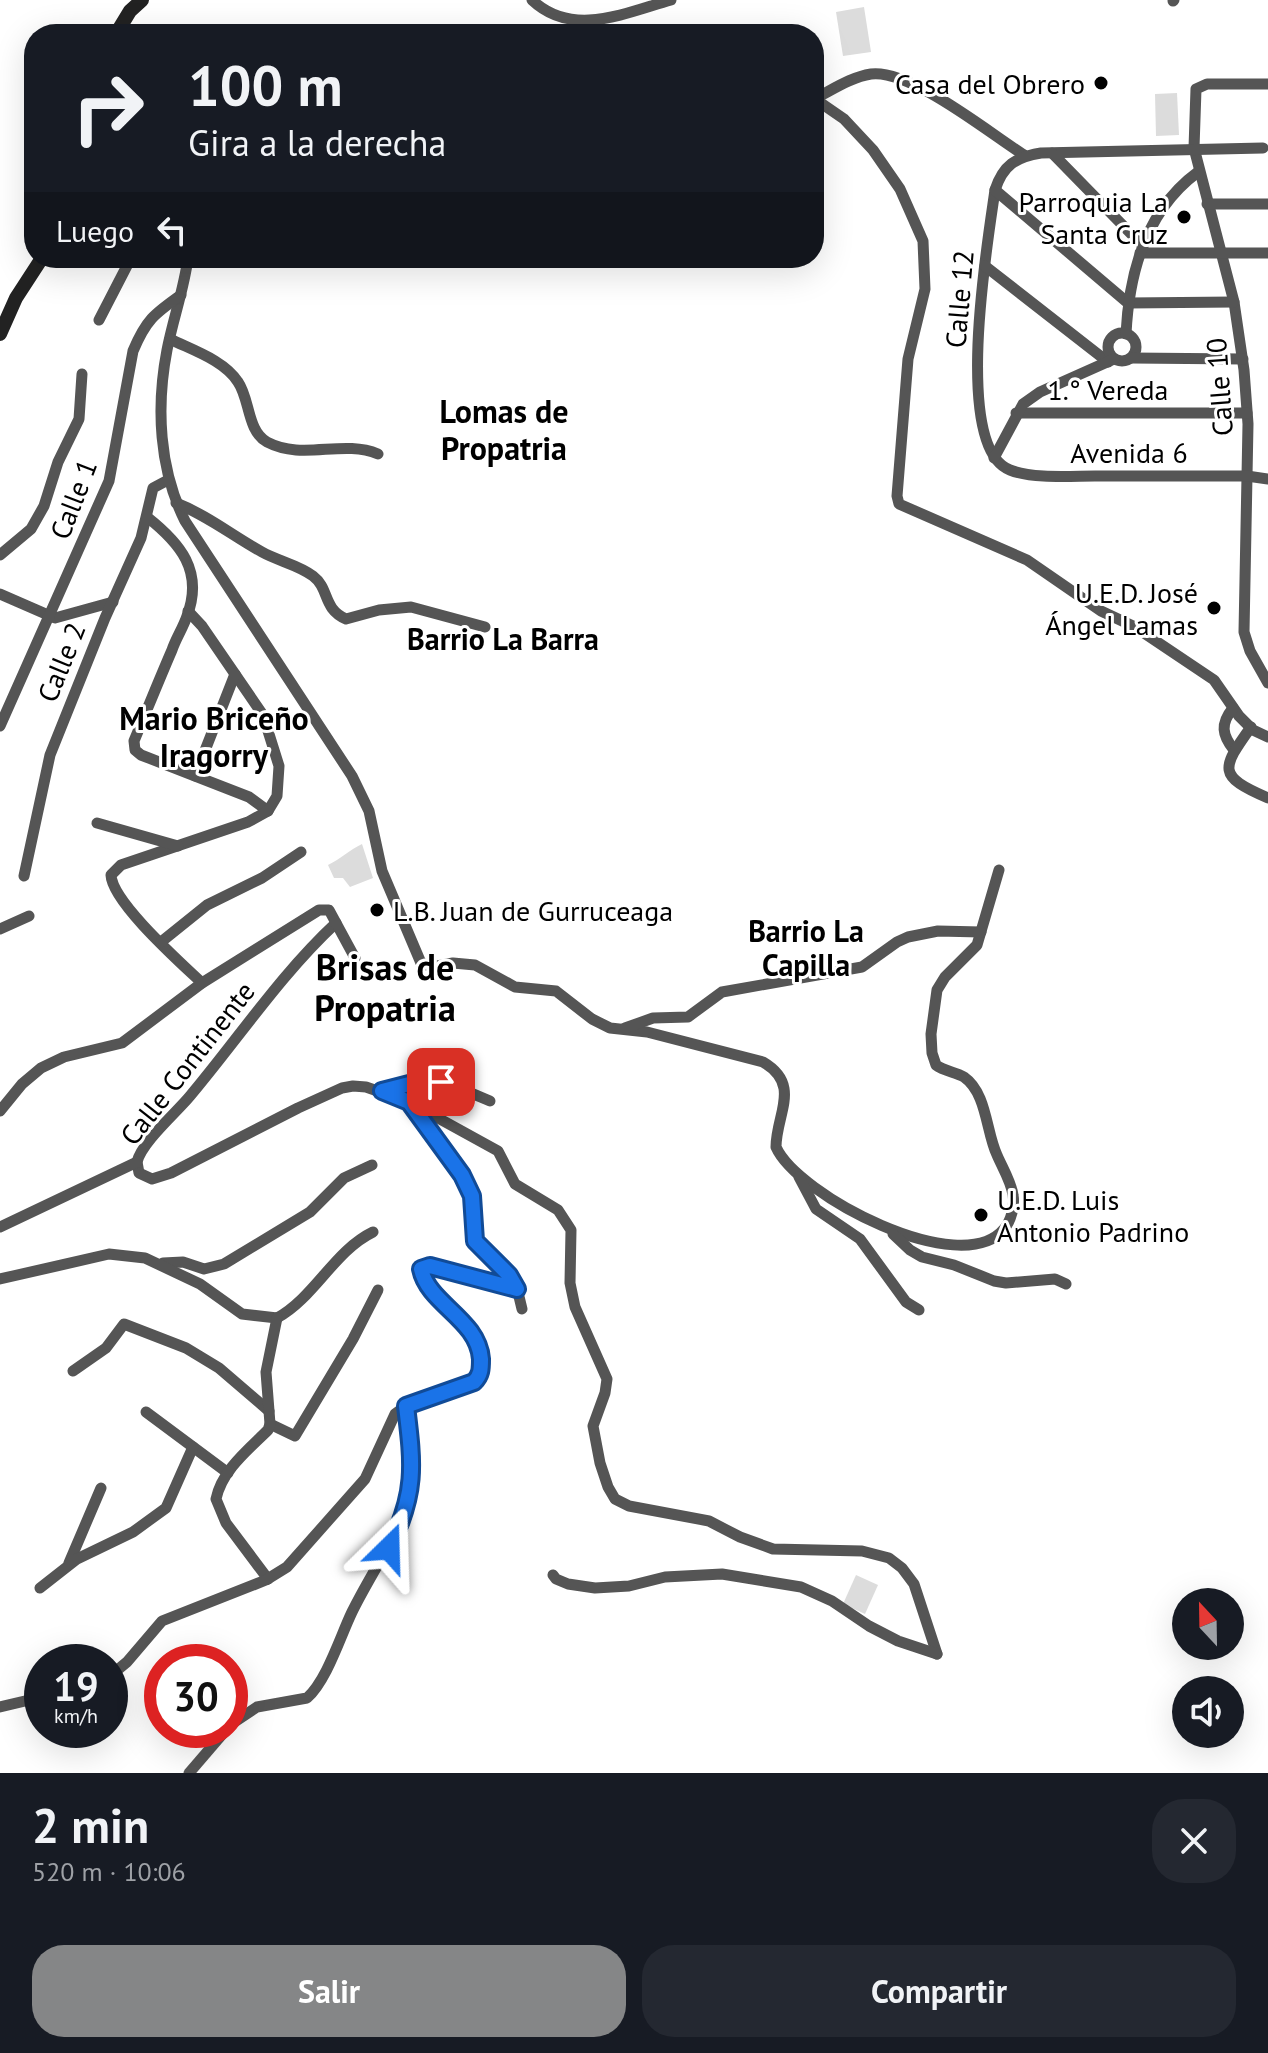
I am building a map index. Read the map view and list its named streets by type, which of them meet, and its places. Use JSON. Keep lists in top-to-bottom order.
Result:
{
  "streets": {
    "street": [
      "Calle 12",
      "Calle 10",
      "1.° Vereda",
      "Avenida 6",
      "Calle 1",
      "Calle 2",
      "Calle Continente"
    ]
  },
  "crossings": [
    ["Calle 12", "Avenida 6"],
    ["Calle 10", "1.° Vereda"],
    ["Calle 10", "Avenida 6"]
  ],
  "districts": [
    "Lomas de Propatria",
    "Barrio La Barra",
    "Mario Briceño Iragorry",
    "Barrio La Capilla",
    "Brisas de Propatria"
  ],
  "places": [
    "Casa del Obrero",
    "Parroquia La Santa Cruz",
    "U.E.D. José Ángel Lamas",
    "L.B. Juan de Gurruceaga",
    "U.E.D. Luis Antonio Padrino"
  ],
  "north": "top",
  "page": {
    "turn": ["100 m", "Gira a la derecha"],
    "then": "Luego",
    "speed": "19 km/h",
    "limit": "30",
    "heading": ["2 min", "520 m · 10:06"],
    "buttons": ["Salir", "Compartir"]
  }
}
